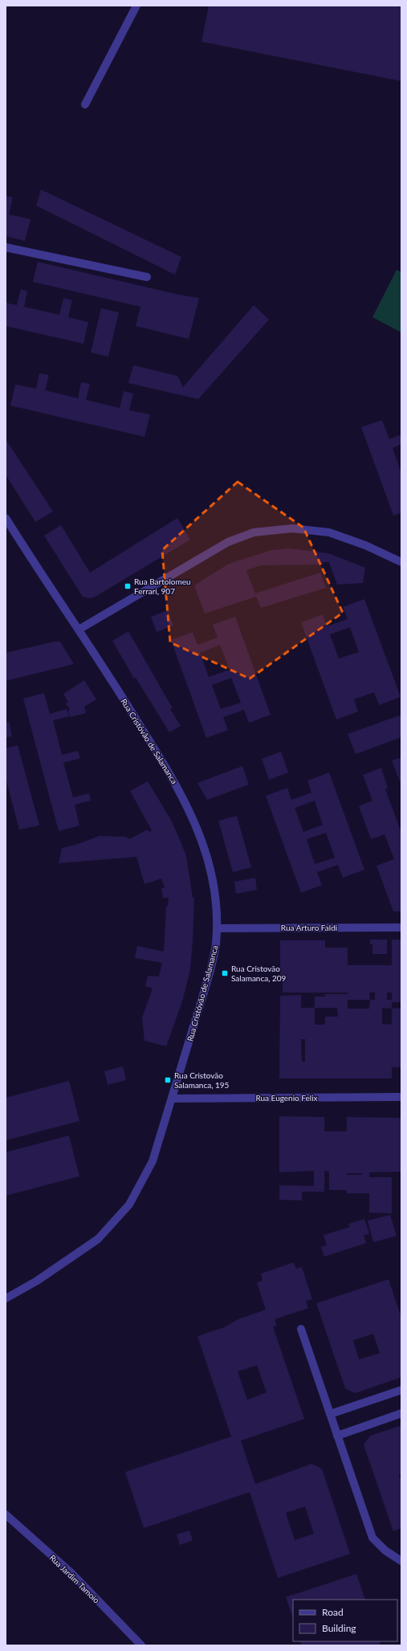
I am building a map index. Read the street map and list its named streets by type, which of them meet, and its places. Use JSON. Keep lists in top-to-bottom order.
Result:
{
  "streets": {
    "street": [
      "Rua Cristóvão de Salamanca",
      "Rua Arturo Faldi",
      "Rua Eugenio Felix",
      "Rua Jardim Tamoio"
    ]
  },
  "crossings": [
    ["Rua Cristóvão de Salamanca", "Rua Arturo Faldi"],
    ["Rua Cristóvão de Salamanca", "Rua Eugenio Felix"]
  ],
  "places": {
    "transit": ["Rua Bartolomeu Ferrari, 907", "Rua Cristovão Salamanca, 209", "Rua Cristovão Salamanca, 195"]
  },
  "legend": ["Road", "Building"]
}
